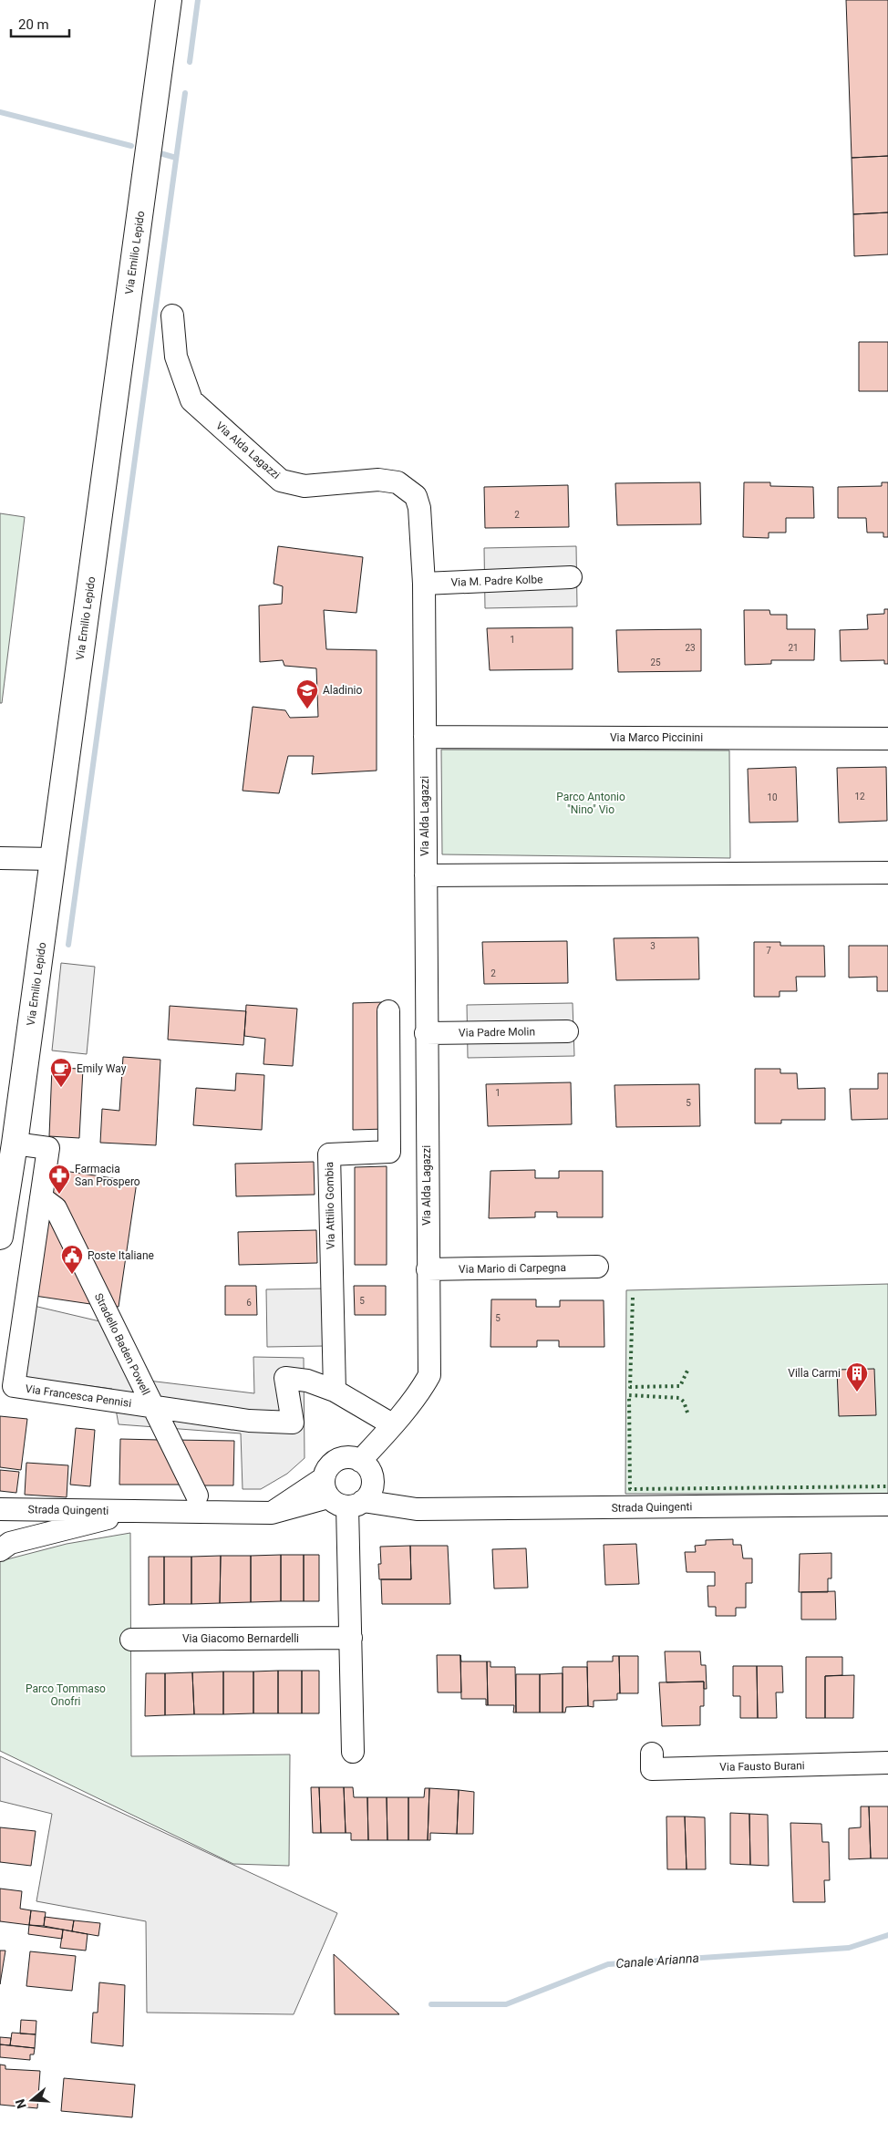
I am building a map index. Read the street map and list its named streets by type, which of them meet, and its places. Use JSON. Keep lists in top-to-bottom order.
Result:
{
  "streets": {
    "main road": ["Via Emilio Lepido"],
    "street": [
      "Via Alda Lagazzi",
      "Via M. Padre Kolbe",
      "Via Marco Piccinini",
      "Via Padre Molin",
      "Via Attilio Gombia",
      "Via Mario di Carpegna",
      "Stradello Baden Powell",
      "Via Francesca Pennisi",
      "Strada Quingenti",
      "Via Giacomo Bernardelli",
      "Via Fausto Burani"
    ]
  },
  "crossings": [
    ["Via Emilio Lepido", "Via Francesca Pennisi"],
    ["Via Alda Lagazzi", "Via M. Padre Kolbe"],
    ["Via Alda Lagazzi", "Via Marco Piccinini"],
    ["Via Alda Lagazzi", "Via Padre Molin"],
    ["Via Alda Lagazzi", "Via Mario di Carpegna"],
    ["Via Alda Lagazzi", "Strada Quingenti"],
    ["Via Attilio Gombia", "Via Francesca Pennisi"],
    ["Stradello Baden Powell", "Via Francesca Pennisi"]
  ],
  "water": ["Canale Arianna"],
  "parks": ["Parco Antonio \"Nino\" Vio", "Parco Tommaso Onofri"],
  "places": {
    "school or university": ["Aladinio"],
    "cafe": ["Emily Way"],
    "pharmacy": ["Farmacia San Prospero"],
    "public building": ["Poste Italiane"],
    "building": ["Villa Carmi"]
  },
  "house_numbers": [
    "2",
    "1",
    "23",
    "21",
    "25",
    "12",
    "10",
    "3",
    "7",
    "2",
    "1",
    "5",
    "5",
    "6",
    "5"
  ],
  "scale_bar": "20 m",
  "north": "left"
}
